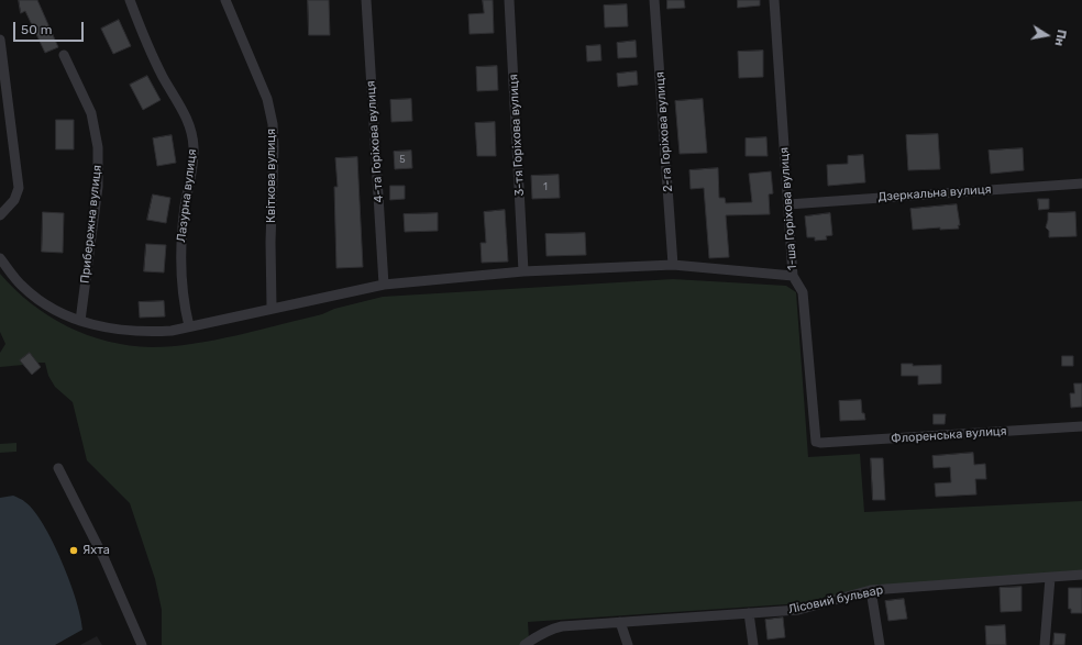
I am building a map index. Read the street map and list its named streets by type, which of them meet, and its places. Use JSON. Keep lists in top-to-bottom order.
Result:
{
  "streets": {
    "street": [
      "2-га Горіхова вулиця",
      "3-тя Горіхова вулиця",
      "4-та Горіхова вулиця",
      "Квіткова вулиця",
      "Дзеркальна вулиця",
      "Лазурна вулиця",
      "1-ша Горіхова вулиця",
      "Прибережна вулиця",
      "Флоренська вулиця",
      "Лісовий бульвар"
    ]
  },
  "crossings": [
    ["Дзеркальна вулиця", "1-ша Горіхова вулиця"],
    ["1-ша Горіхова вулиця", "Флоренська вулиця"]
  ],
  "places": ["Яхта"],
  "house_numbers": ["5", "1"],
  "scale_bar": "50 m",
  "north": "right"
}
